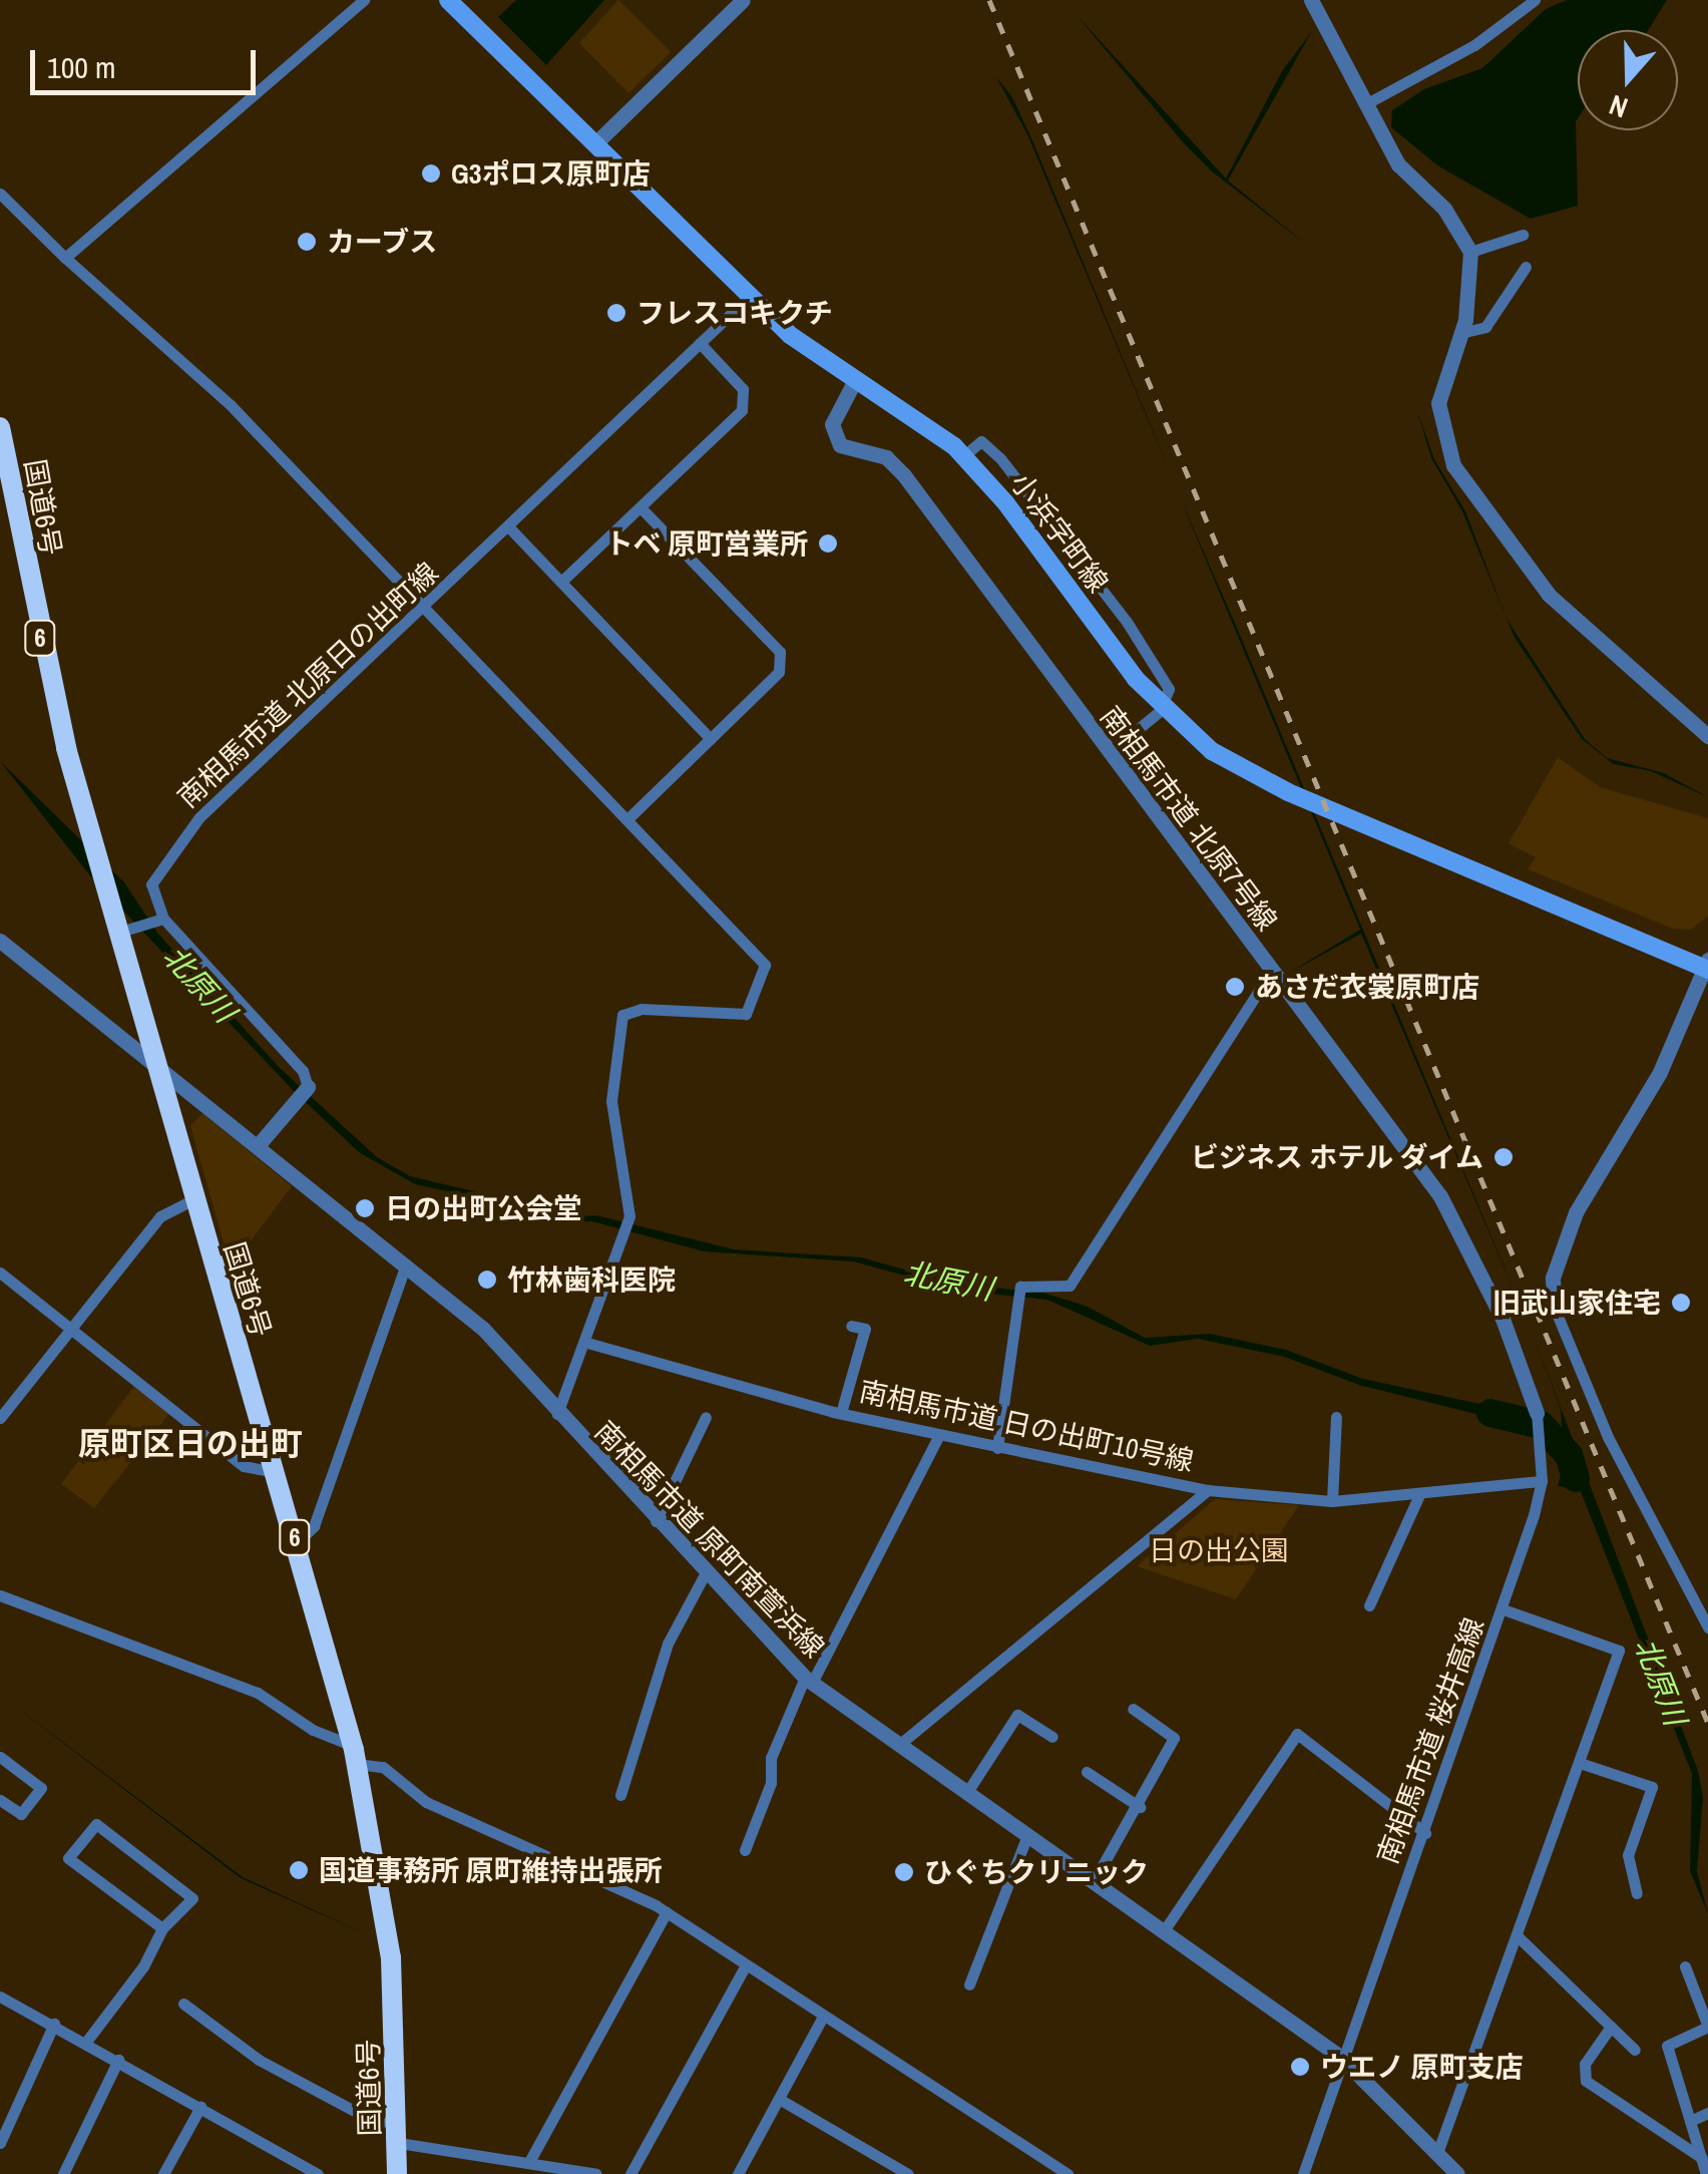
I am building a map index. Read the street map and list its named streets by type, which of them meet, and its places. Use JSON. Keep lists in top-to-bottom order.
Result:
{
  "streets": {
    "highway": ["国道6号", "6"],
    "main road": ["小浜字町線"],
    "street": [
      "南相馬市道 北原日の出町線",
      "南相馬市道 北原7号線",
      "南相馬市道 日の出町10号線",
      "南相馬市道 原町南萱浜線",
      "南相馬市道 桜井高線"
    ]
  },
  "crossings": [
    ["国道6号", "南相馬市道 原町南萱浜線"],
    ["小浜字町線", "南相馬市道 北原日の出町線"],
    ["小浜字町線", "南相馬市道 北原7号線"],
    ["南相馬市道 北原7号線", "南相馬市道 桜井高線"],
    ["南相馬市道 日の出町10号線", "南相馬市道 桜井高線"],
    ["南相馬市道 原町南萱浜線", "南相馬市道 桜井高線"]
  ],
  "districts": ["原町区日の出町"],
  "water": ["北原川"],
  "parks": ["日の出公園"],
  "places": [
    "G3ポロス原町店",
    "カーブス",
    "フレスコキクチ",
    "トベ 原町営業所",
    "あさだ衣裳原町店",
    "ビジネス ホテル ダイム",
    "日の出町公会堂",
    "竹林歯科医院",
    "旧武山家住宅",
    "国道事務所 原町維持出張所",
    "ひぐちクリニック",
    "ウエノ 原町支店"
  ],
  "scale_bar": "100 m",
  "north": "bottom"
}
